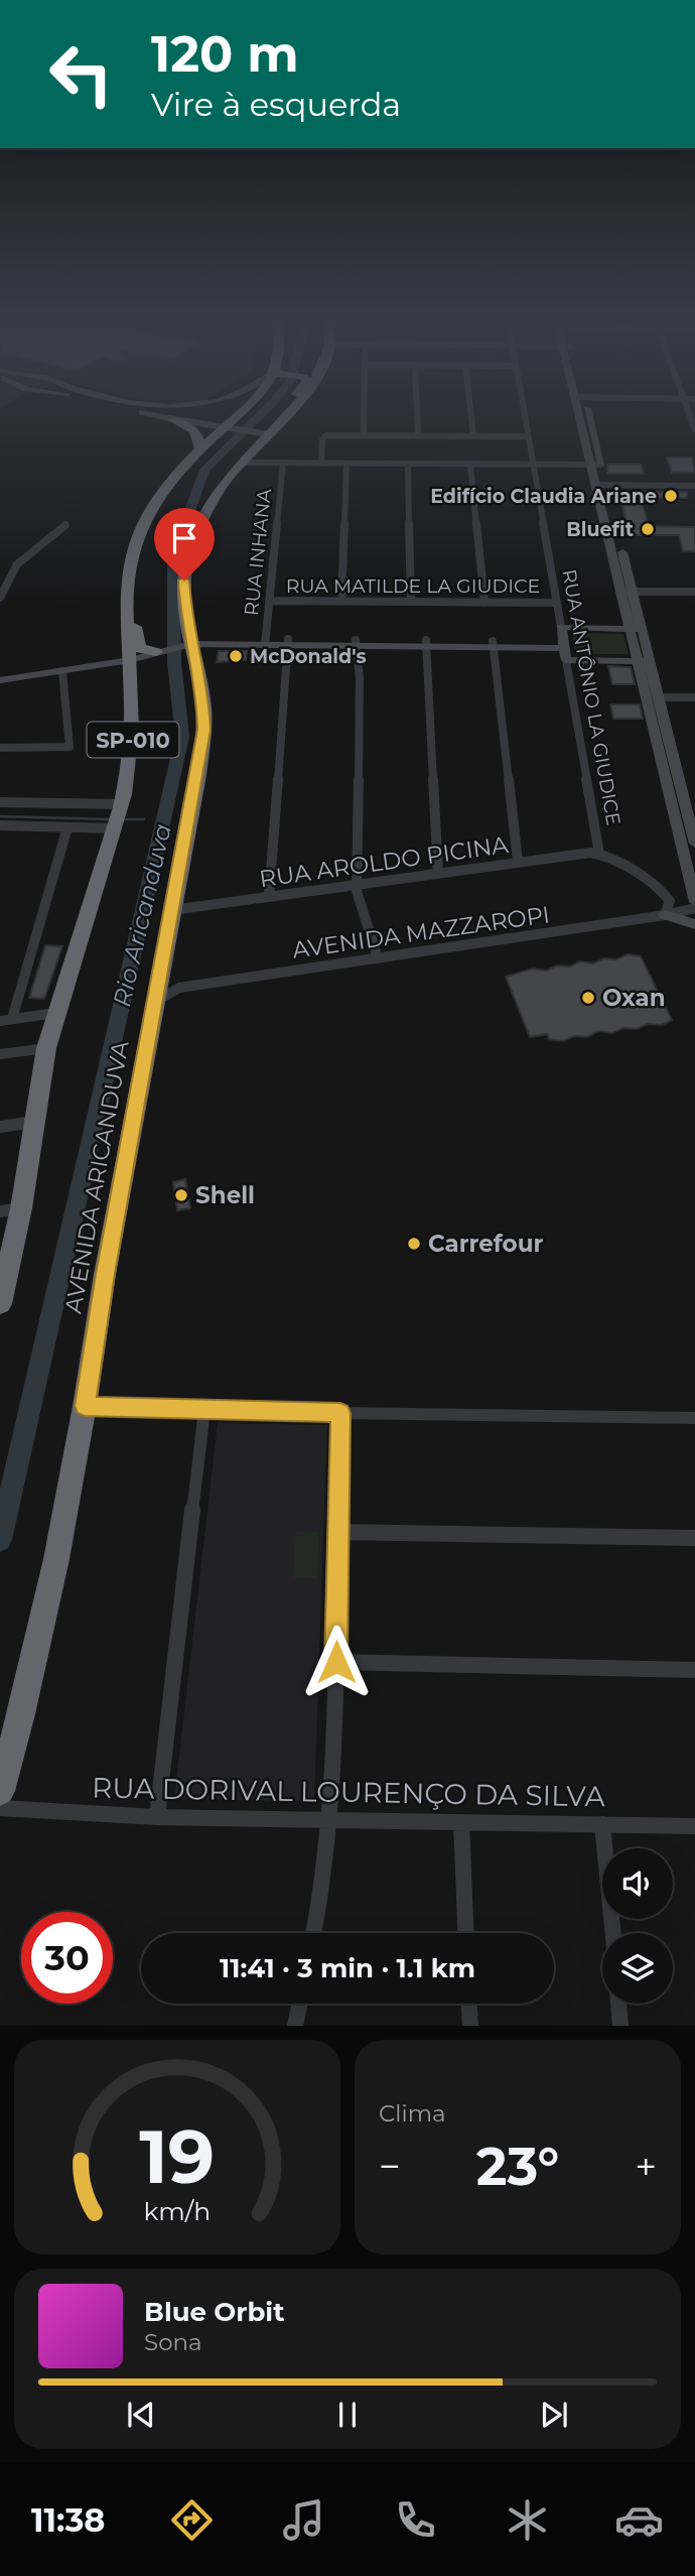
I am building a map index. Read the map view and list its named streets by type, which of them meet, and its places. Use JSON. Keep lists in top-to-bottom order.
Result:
{
  "streets": {
    "highway": ["SP-010", "AVENIDA ARICANDUVA"],
    "street": [
      "RUA INHANA",
      "RUA MATILDE LA GIUDICE",
      "RUA ANTÔNIO LA GIUDICE",
      "RUA AROLDO PICINA",
      "AVENIDA MAZZAROPI",
      "RUA DORIVAL LOURENÇO DA SILVA"
    ]
  },
  "crossings": [
    ["RUA INHANA", "RUA MATILDE LA GIUDICE"],
    ["RUA MATILDE LA GIUDICE", "RUA ANTÔNIO LA GIUDICE"],
    ["RUA ANTÔNIO LA GIUDICE", "RUA AROLDO PICINA"],
    ["RUA ANTÔNIO LA GIUDICE", "AVENIDA MAZZAROPI"],
    ["RUA AROLDO PICINA", "AVENIDA ARICANDUVA"],
    ["AVENIDA MAZZAROPI", "AVENIDA ARICANDUVA"]
  ],
  "water": ["Rio Aricanduva"],
  "places": [
    "Edifício Claudia Ariane",
    "Bluefit",
    "McDonald's",
    "Oxan",
    "Shell",
    "Carrefour"
  ],
  "page": {
    "turn": ["120 m", "Vire à esquerda"],
    "limit": "30",
    "trip": "11:41 · 3 min · 1.1 km",
    "tile": "Clima",
    "heat": ["−", "23°", "+"],
    "song": ["Blue Orbit", "Sona"],
    "tabs": "11:38",
    "gauge": ["19", "km/h"]
  }
}
